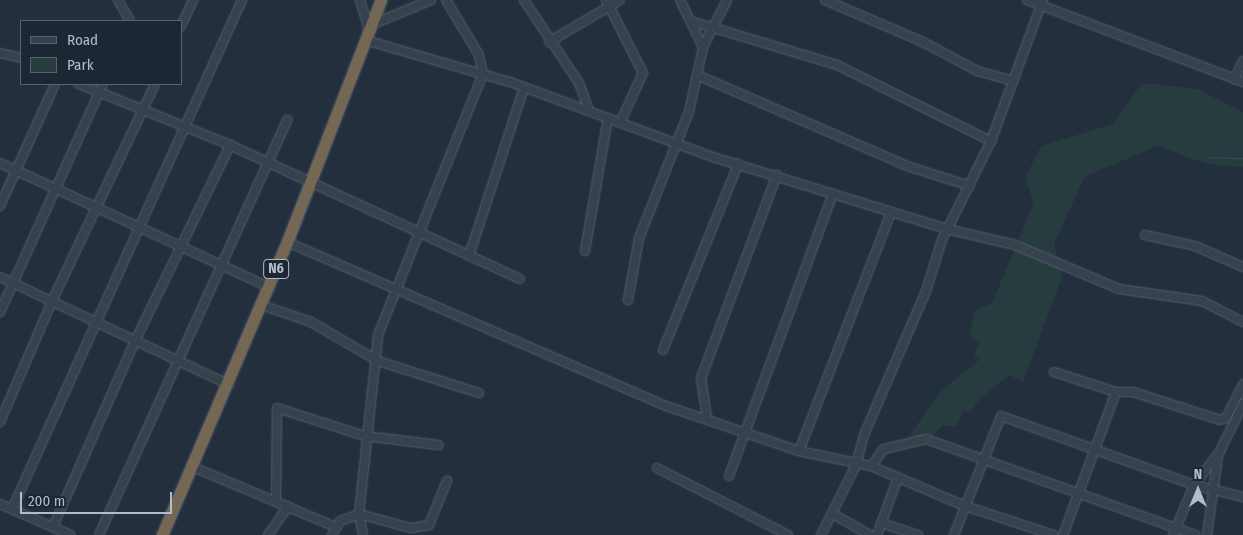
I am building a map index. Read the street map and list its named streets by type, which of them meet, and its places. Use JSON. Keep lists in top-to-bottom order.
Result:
{
  "streets": {
    "highway": ["N6"]
  },
  "legend": ["Road", "Park"],
  "scale_bar": "200 m",
  "north": "top"
}
